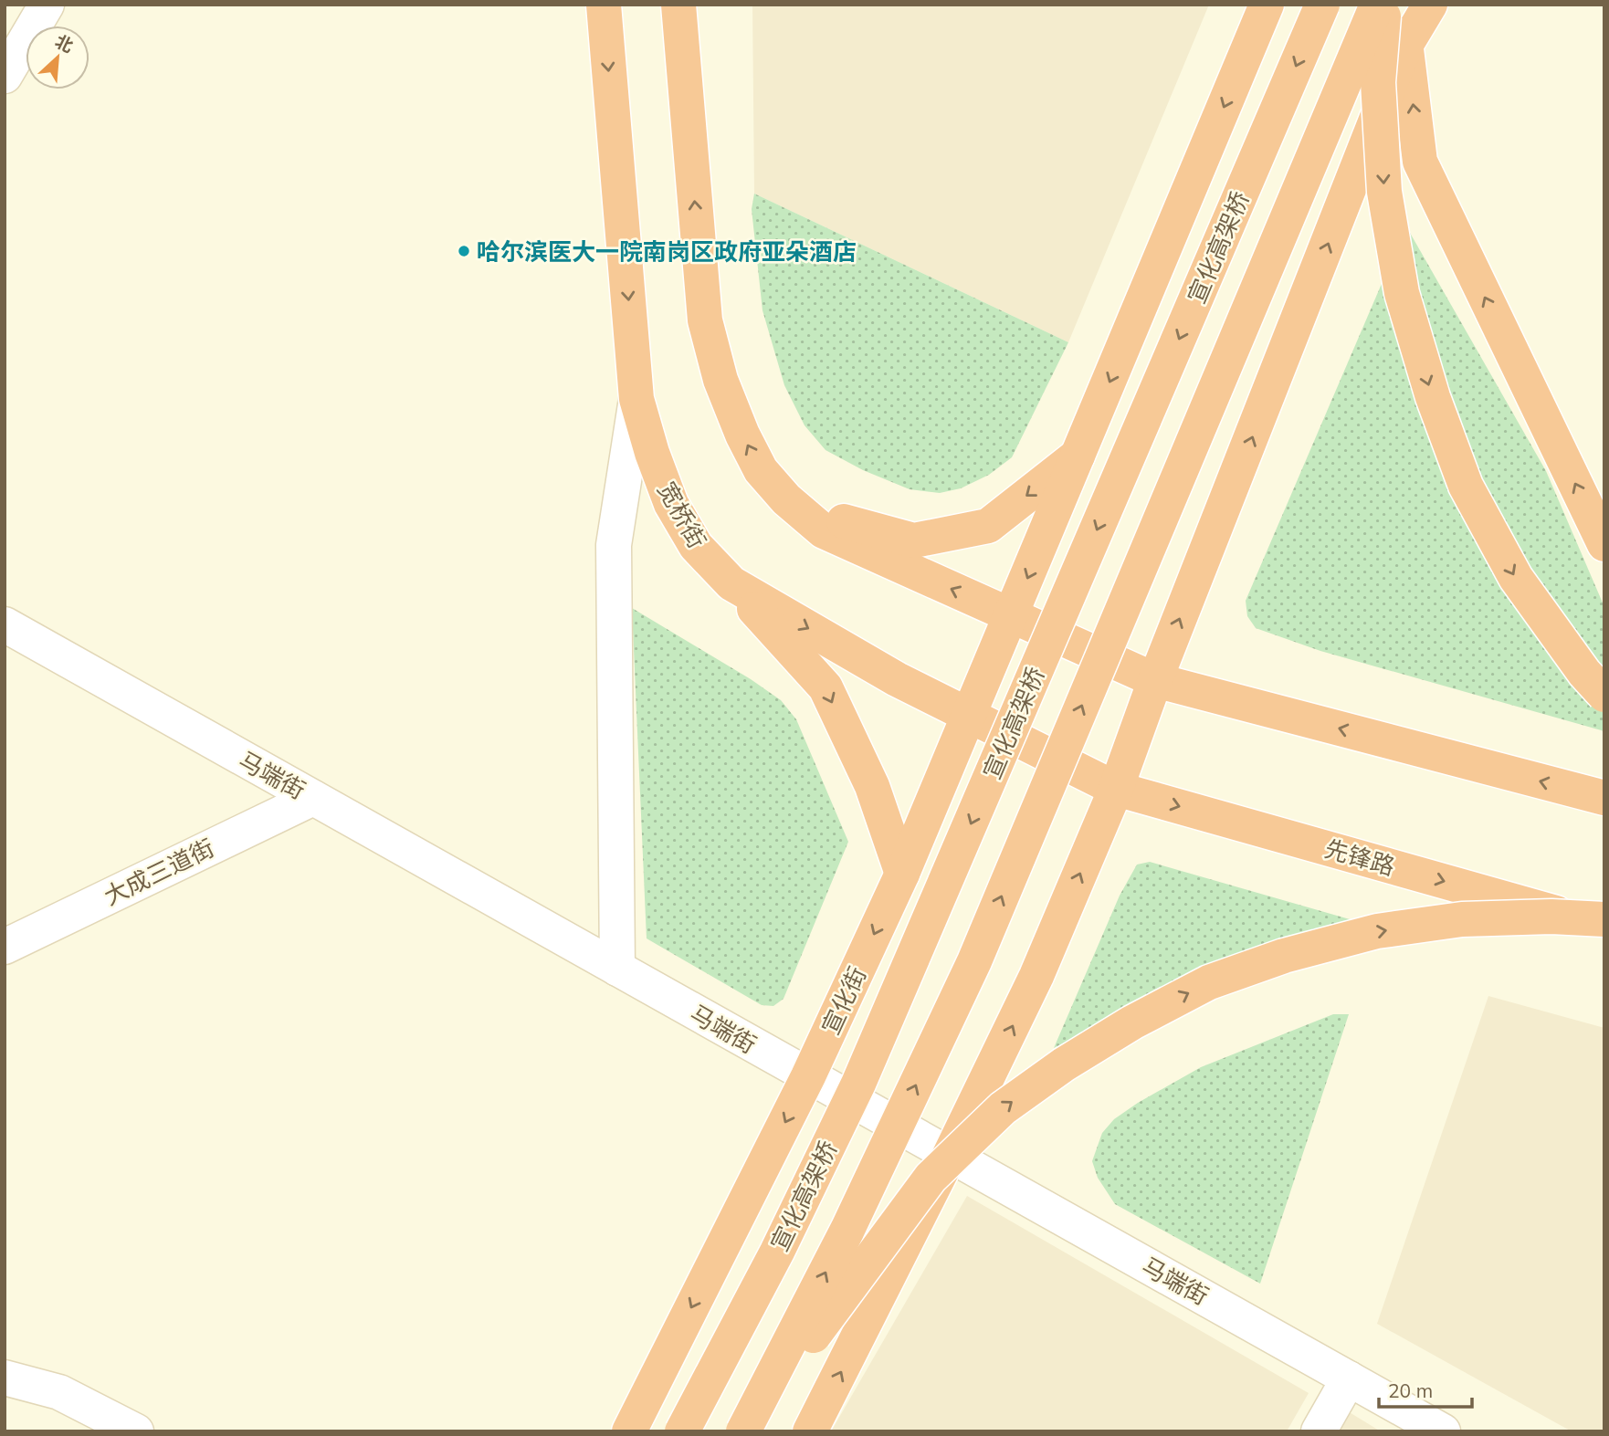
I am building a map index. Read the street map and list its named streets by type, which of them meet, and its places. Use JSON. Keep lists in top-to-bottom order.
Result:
{
  "streets": {
    "highway": [
      "宣化高架桥",
      "宽桥街",
      "先锋路",
      "宣化街"
    ],
    "street": ["马端街", "大成三道街"]
  },
  "crossings": [
    ["宽桥街", "先锋路"],
    ["宽桥街", "宣化街"],
    ["马端街", "大成三道街"],
    ["马端街", "宣化街"]
  ],
  "places": ["哈尔滨医大一院南岗区政府亚朵酒店"],
  "scale_bar": "20 m",
  "north": "top right"
}
